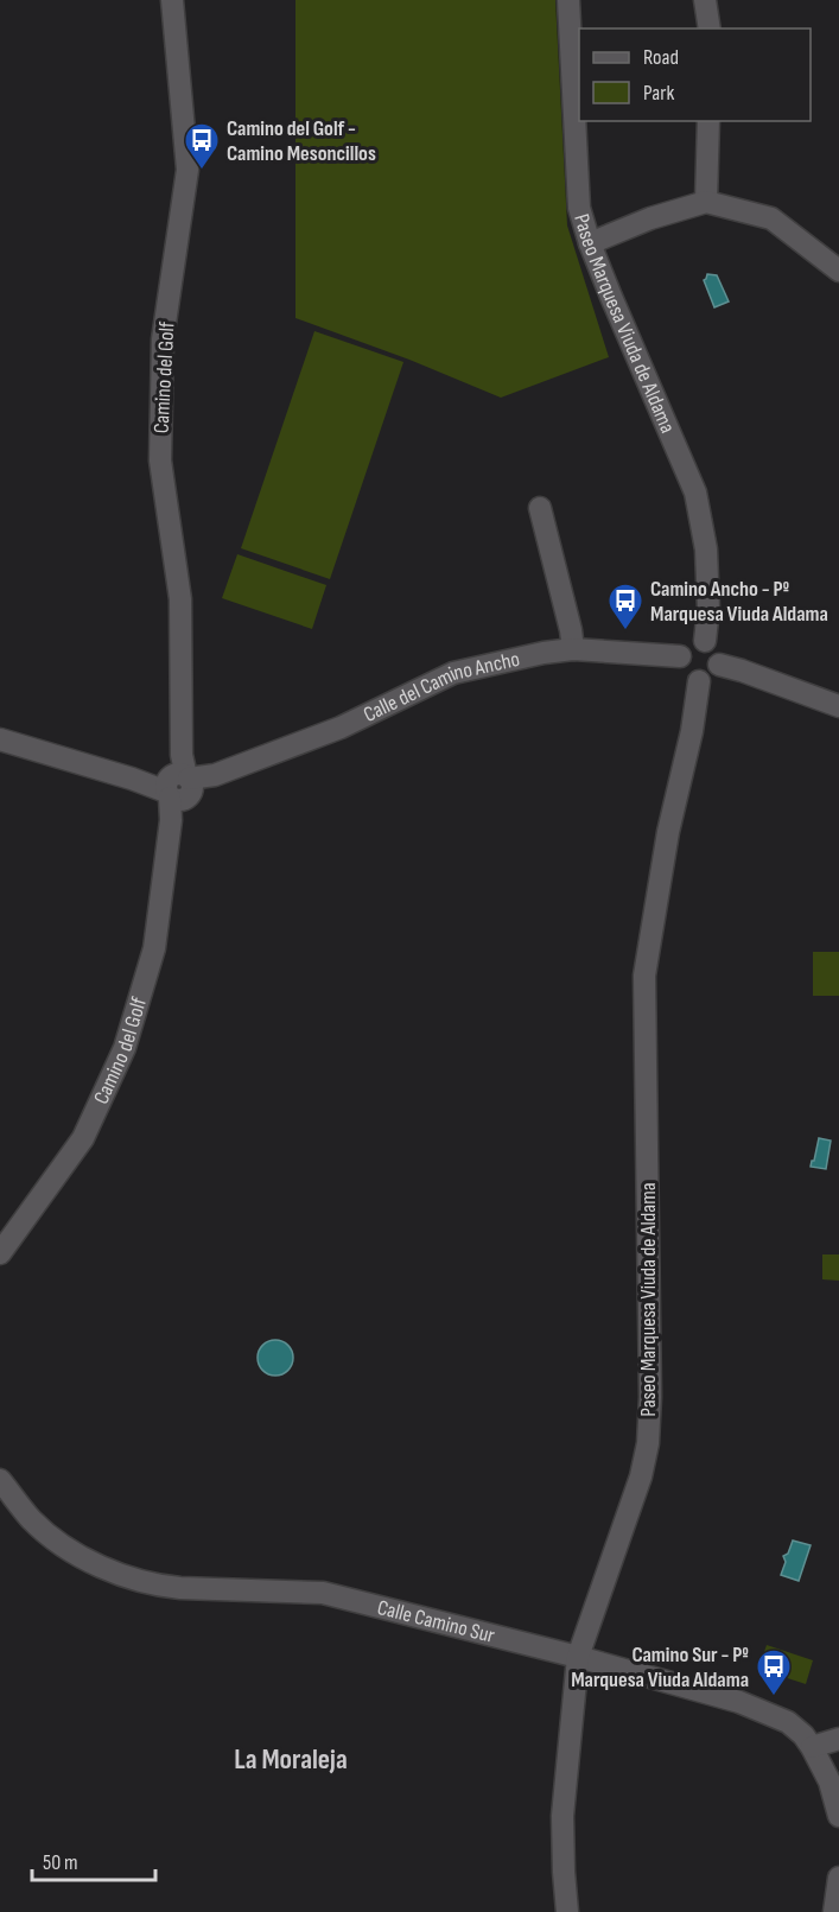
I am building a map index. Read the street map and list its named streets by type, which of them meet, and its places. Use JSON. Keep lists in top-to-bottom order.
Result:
{
  "streets": {
    "street": [
      "Paseo Marquesa Viuda de Aldama",
      "Camino del Golf",
      "Calle del Camino Ancho",
      "Calle Camino Sur"
    ]
  },
  "crossings": [
    ["Paseo Marquesa Viuda de Aldama", "Calle del Camino Ancho"],
    ["Paseo Marquesa Viuda de Aldama", "Calle Camino Sur"],
    ["Camino del Golf", "Calle del Camino Ancho"]
  ],
  "districts": ["La Moraleja"],
  "places": {
    "bus stop": ["Camino del Golf - Camino Mesoncillos", "Camino Ancho - Pº Marquesa Viuda Aldama", "Camino Sur - Pº Marquesa Viuda Aldama"]
  },
  "legend": ["Road", "Park"],
  "scale_bar": "50 m"
}
